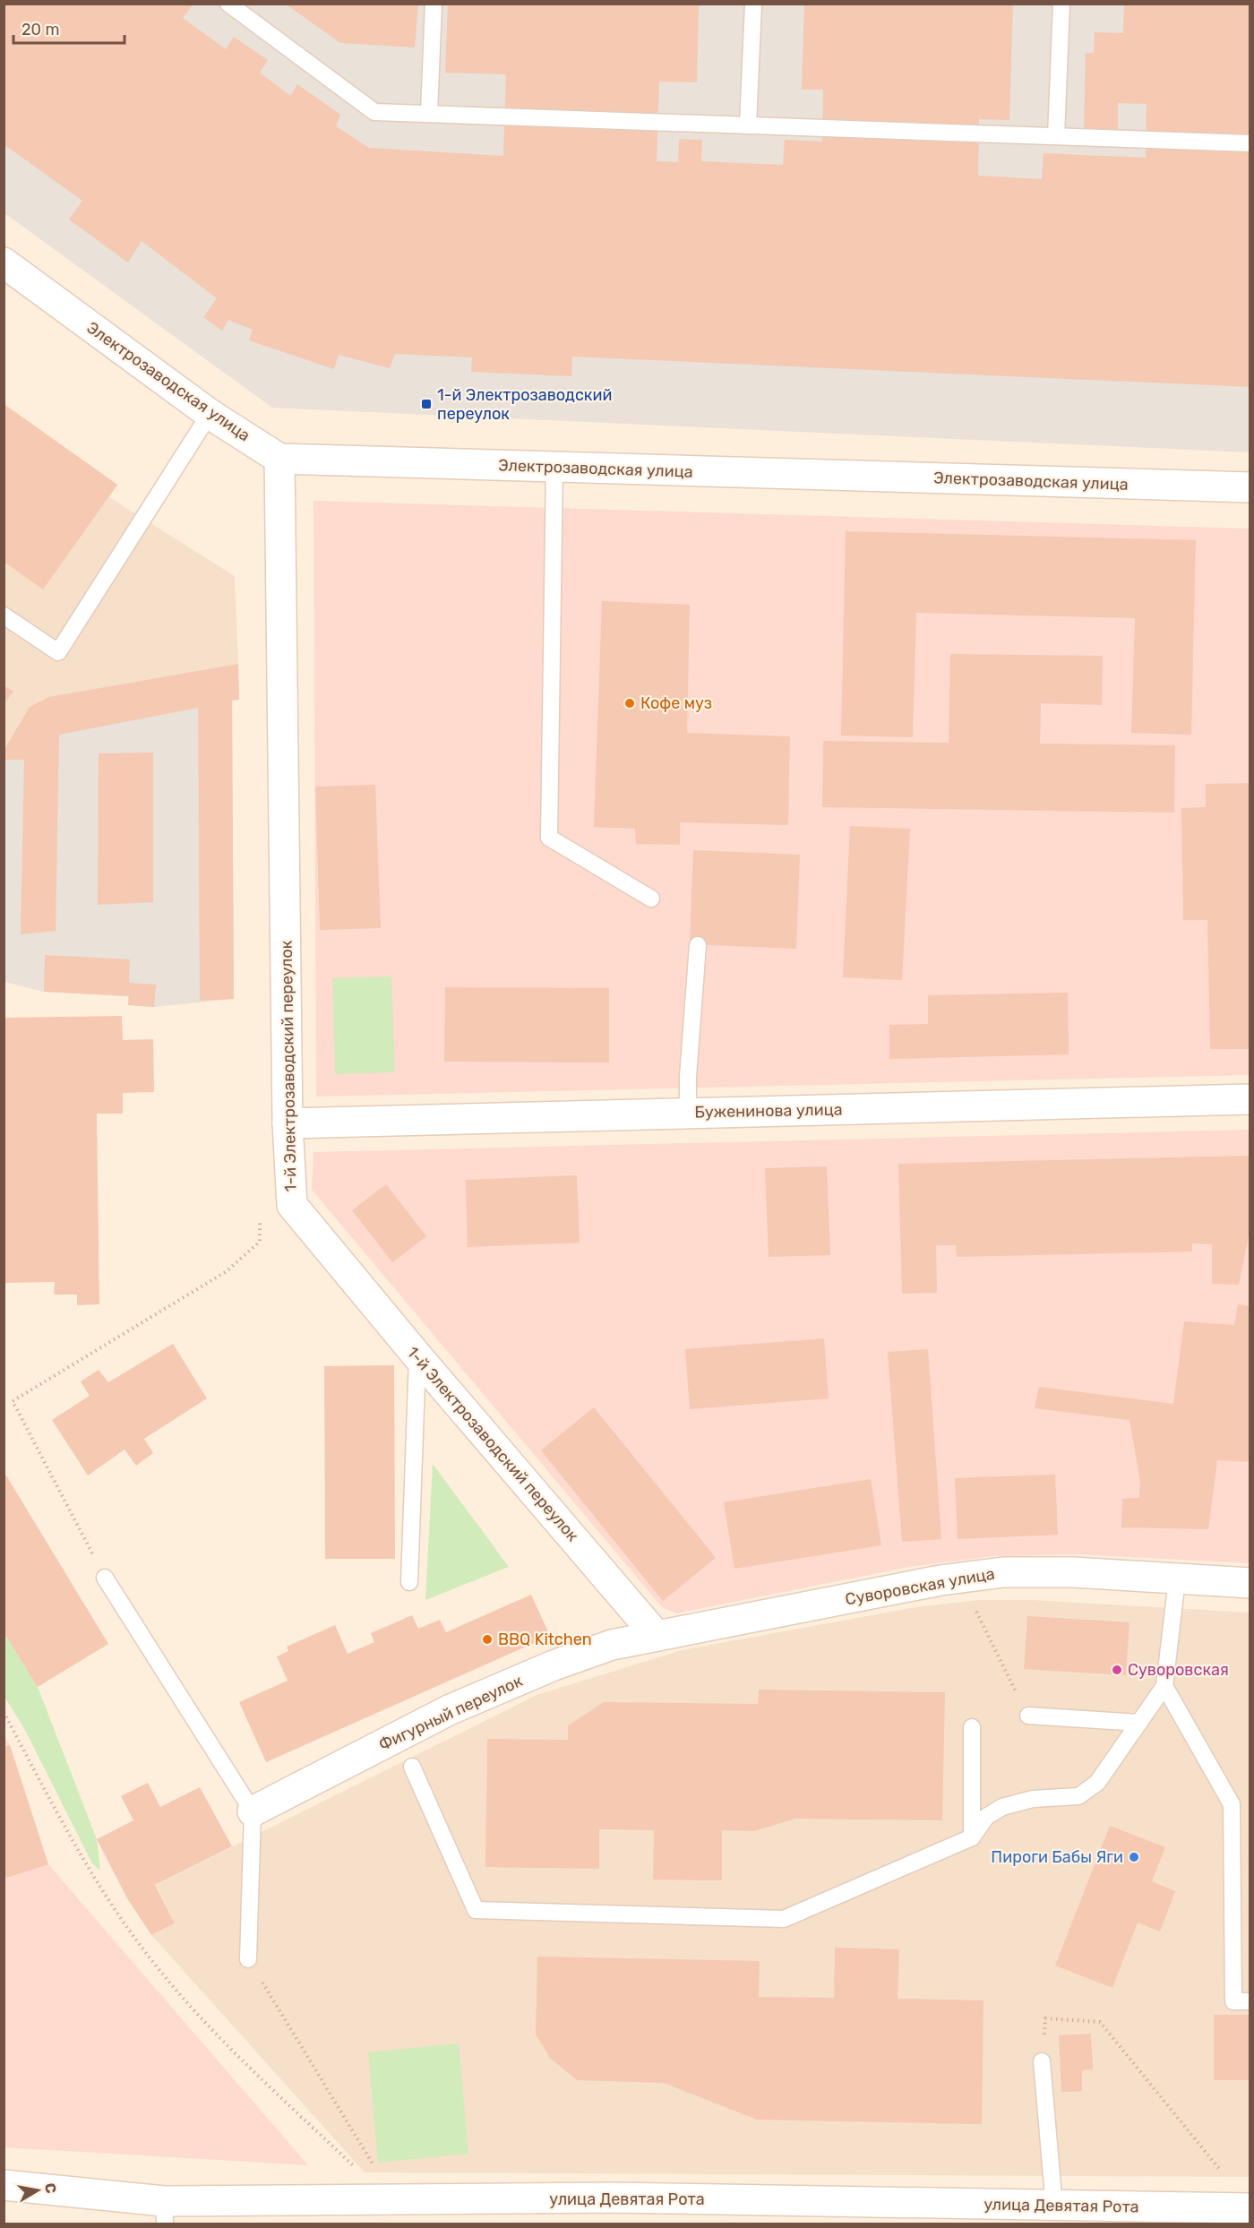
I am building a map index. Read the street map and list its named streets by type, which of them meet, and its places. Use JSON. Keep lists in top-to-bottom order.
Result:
{
  "streets": {
    "street": [
      "Электрозаводская улица",
      "1-й Электрозаводский переулок",
      "Буженинова улица",
      "Суворовская улица",
      "Фигурный переулок",
      "улица Девятая Рота"
    ]
  },
  "crossings": [
    ["Электрозаводская улица", "1-й Электрозаводский переулок"],
    ["1-й Электрозаводский переулок", "Буженинова улица"],
    ["1-й Электрозаводский переулок", "Суворовская улица"],
    ["1-й Электрозаводский переулок", "Фигурный переулок"],
    ["Суворовская улица", "Фигурный переулок"]
  ],
  "places": {
    "transit": ["1-й Электрозаводский переулок"],
    "other": [
      "Кофе муз",
      "BBQ Kitchen",
      "Суворовская",
      "Пироги Бабы Яги"
    ]
  },
  "scale_bar": "20 m",
  "north": "right"
}
